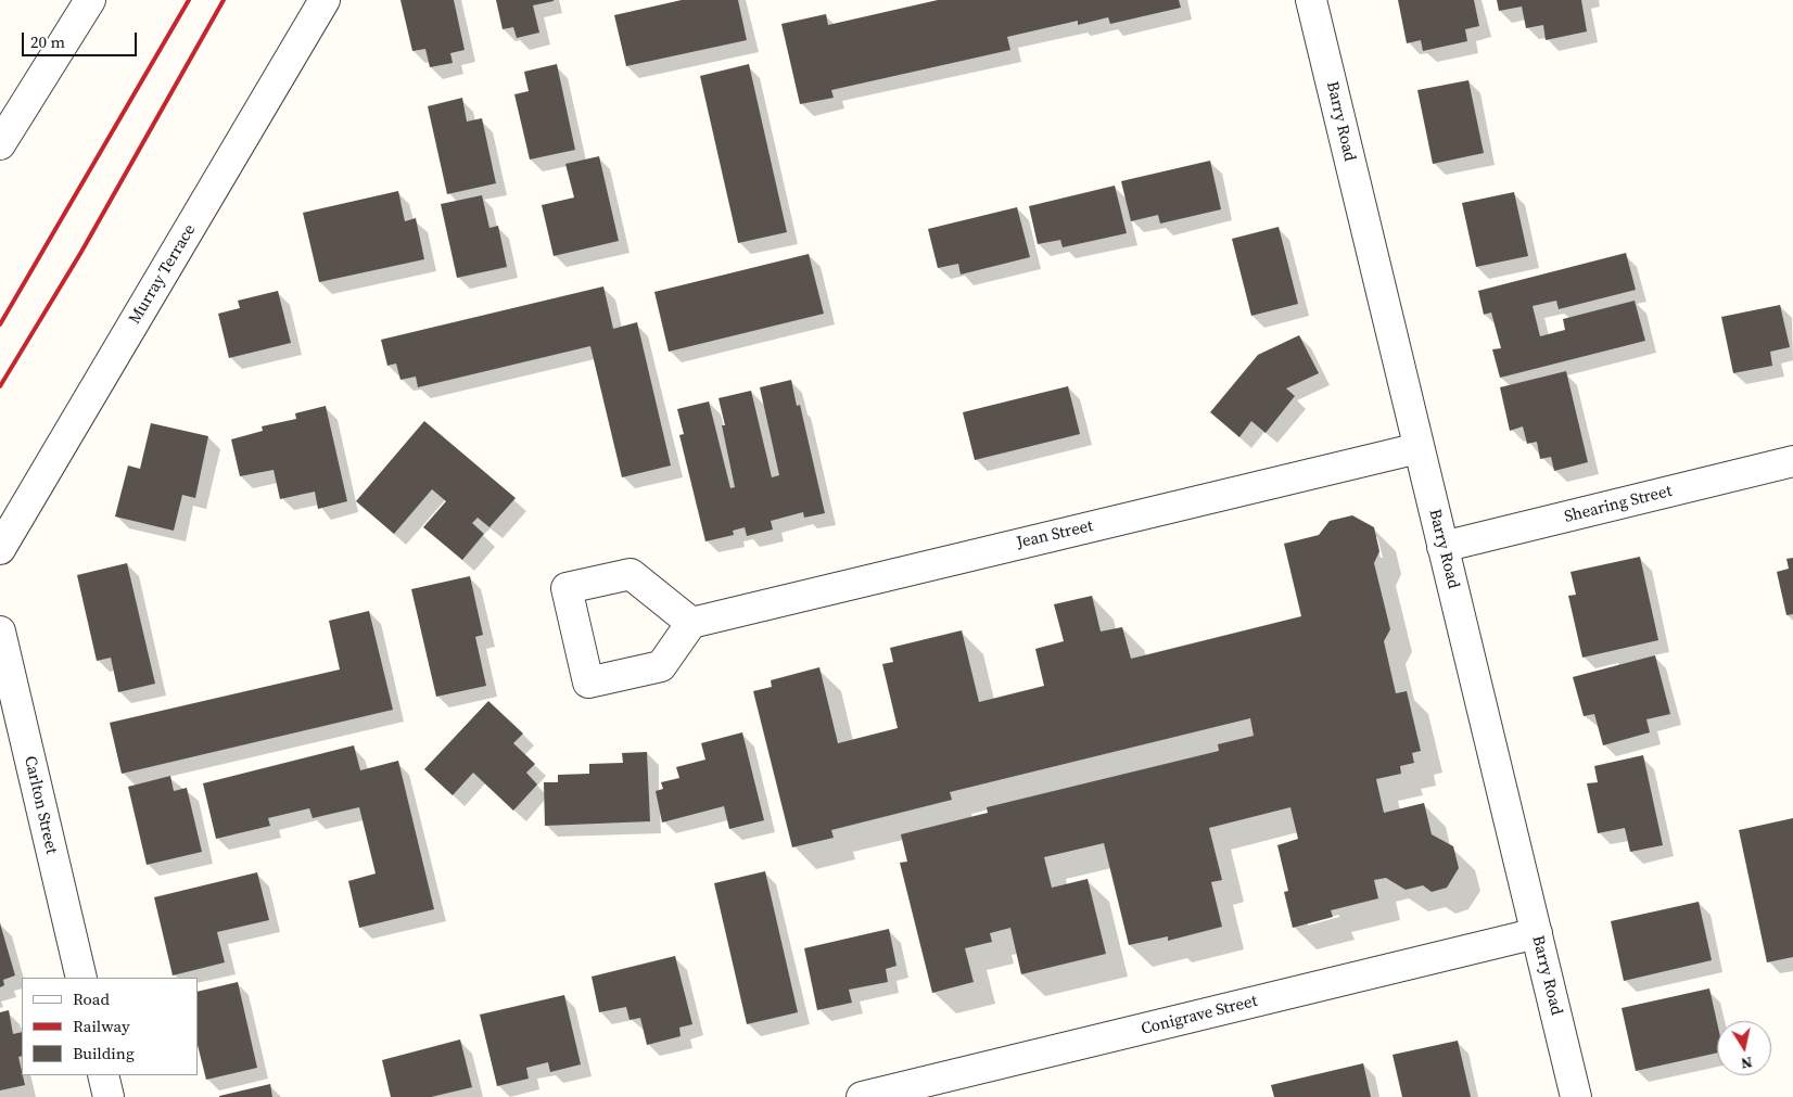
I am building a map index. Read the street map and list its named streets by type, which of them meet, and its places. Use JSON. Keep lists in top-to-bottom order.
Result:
{
  "streets": {
    "street": [
      "Barry Road",
      "Murray Terrace",
      "Shearing Street",
      "Jean Street",
      "Carlton Street",
      "Conigrave Street"
    ]
  },
  "crossings": [
    ["Barry Road", "Shearing Street"],
    ["Barry Road", "Jean Street"],
    ["Barry Road", "Conigrave Street"]
  ],
  "legend": ["Road", "Railway", "Building"],
  "scale_bar": "20 m",
  "north": "bottom"
}
